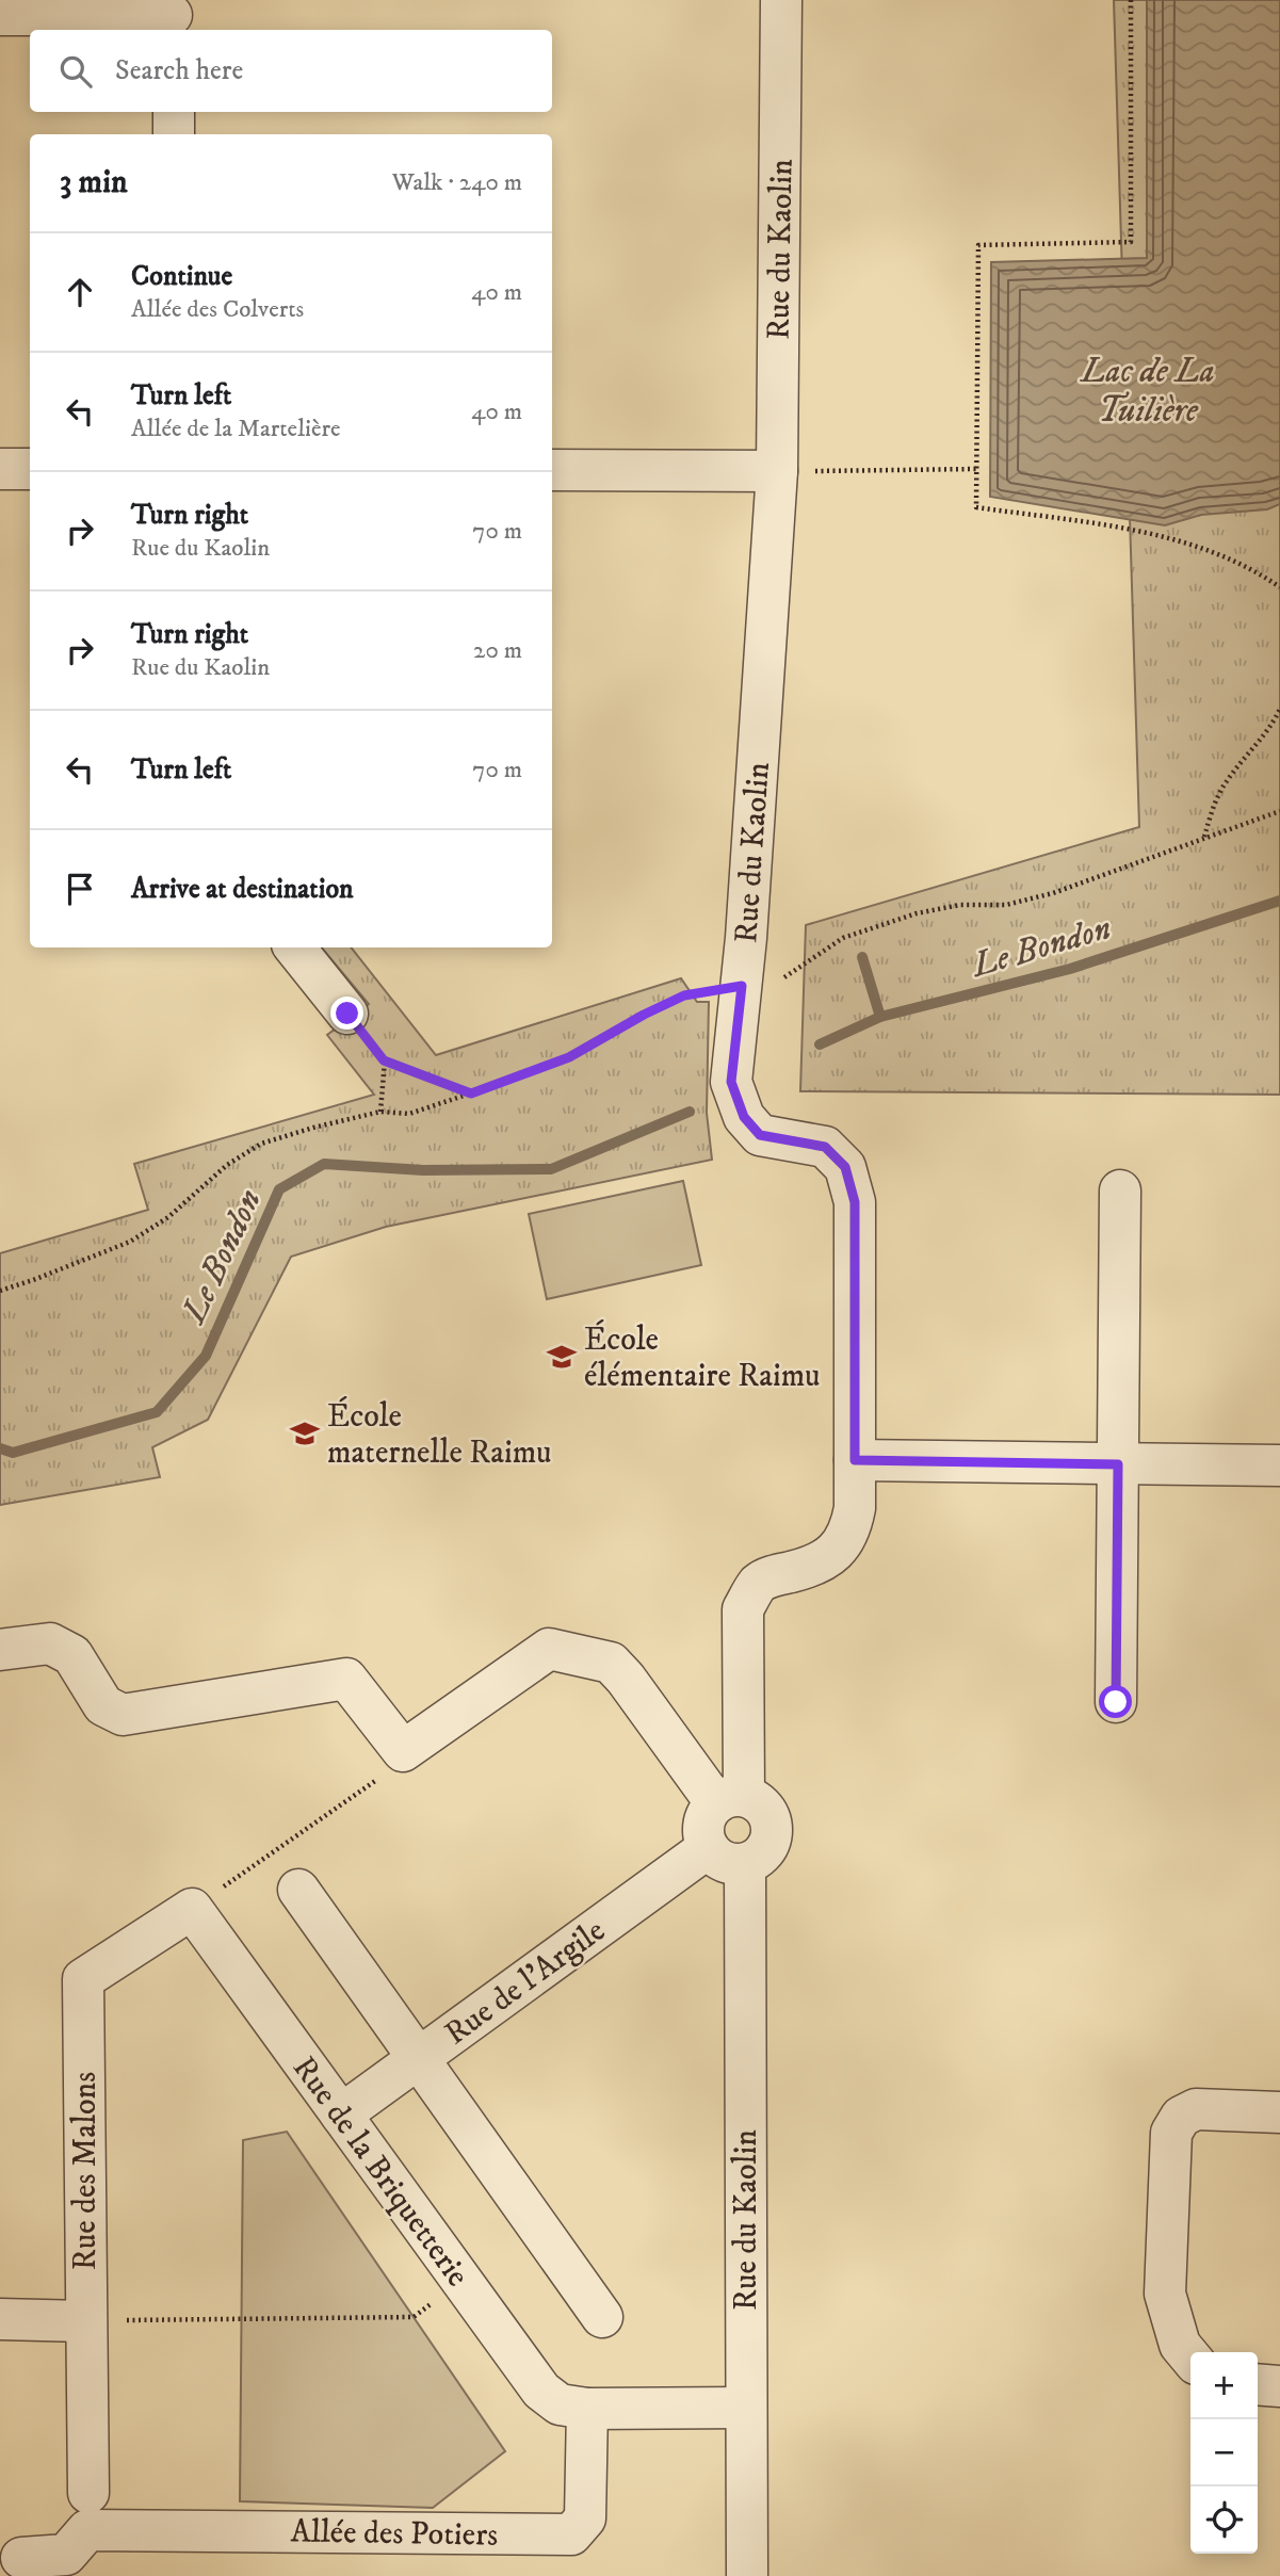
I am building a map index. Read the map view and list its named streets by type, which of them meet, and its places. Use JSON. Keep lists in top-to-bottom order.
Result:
{
  "streets": {
    "street": [
      "Rue du Kaolin",
      "Rue de l'Argile",
      "Rue des Malons",
      "Rue de la Briquetterie",
      "Allée des Potiers"
    ]
  },
  "crossings": [
    ["Rue du Kaolin", "Rue de l'Argile"],
    ["Rue du Kaolin", "Rue de la Briquetterie"],
    ["Rue de l'Argile", "Rue de la Briquetterie"],
    ["Rue des Malons", "Rue de la Briquetterie"],
    ["Rue des Malons", "Allée des Potiers"],
    ["Rue de la Briquetterie", "Allée des Potiers"]
  ],
  "water": ["Lac de La Tuilière", "Le Bondon"],
  "places": {
    "school or university": ["École élémentaire Raimu", "École maternelle Raimu"]
  },
  "page": {
    "search": "Search here",
    "heading": ["3 min", "Walk · 240 m"],
    "list": [
      ["Continue", "Allée des Colverts", "40 m"],
      ["Turn left", "Allée de la Martelière", "40 m"],
      ["Turn right", "Rue du Kaolin", "70 m"],
      ["Turn right", "Rue du Kaolin", "20 m"],
      ["Turn left", "70 m"],
      "Arrive at destination"
    ],
    "map_buttons": ["+", "−"]
  }
}
